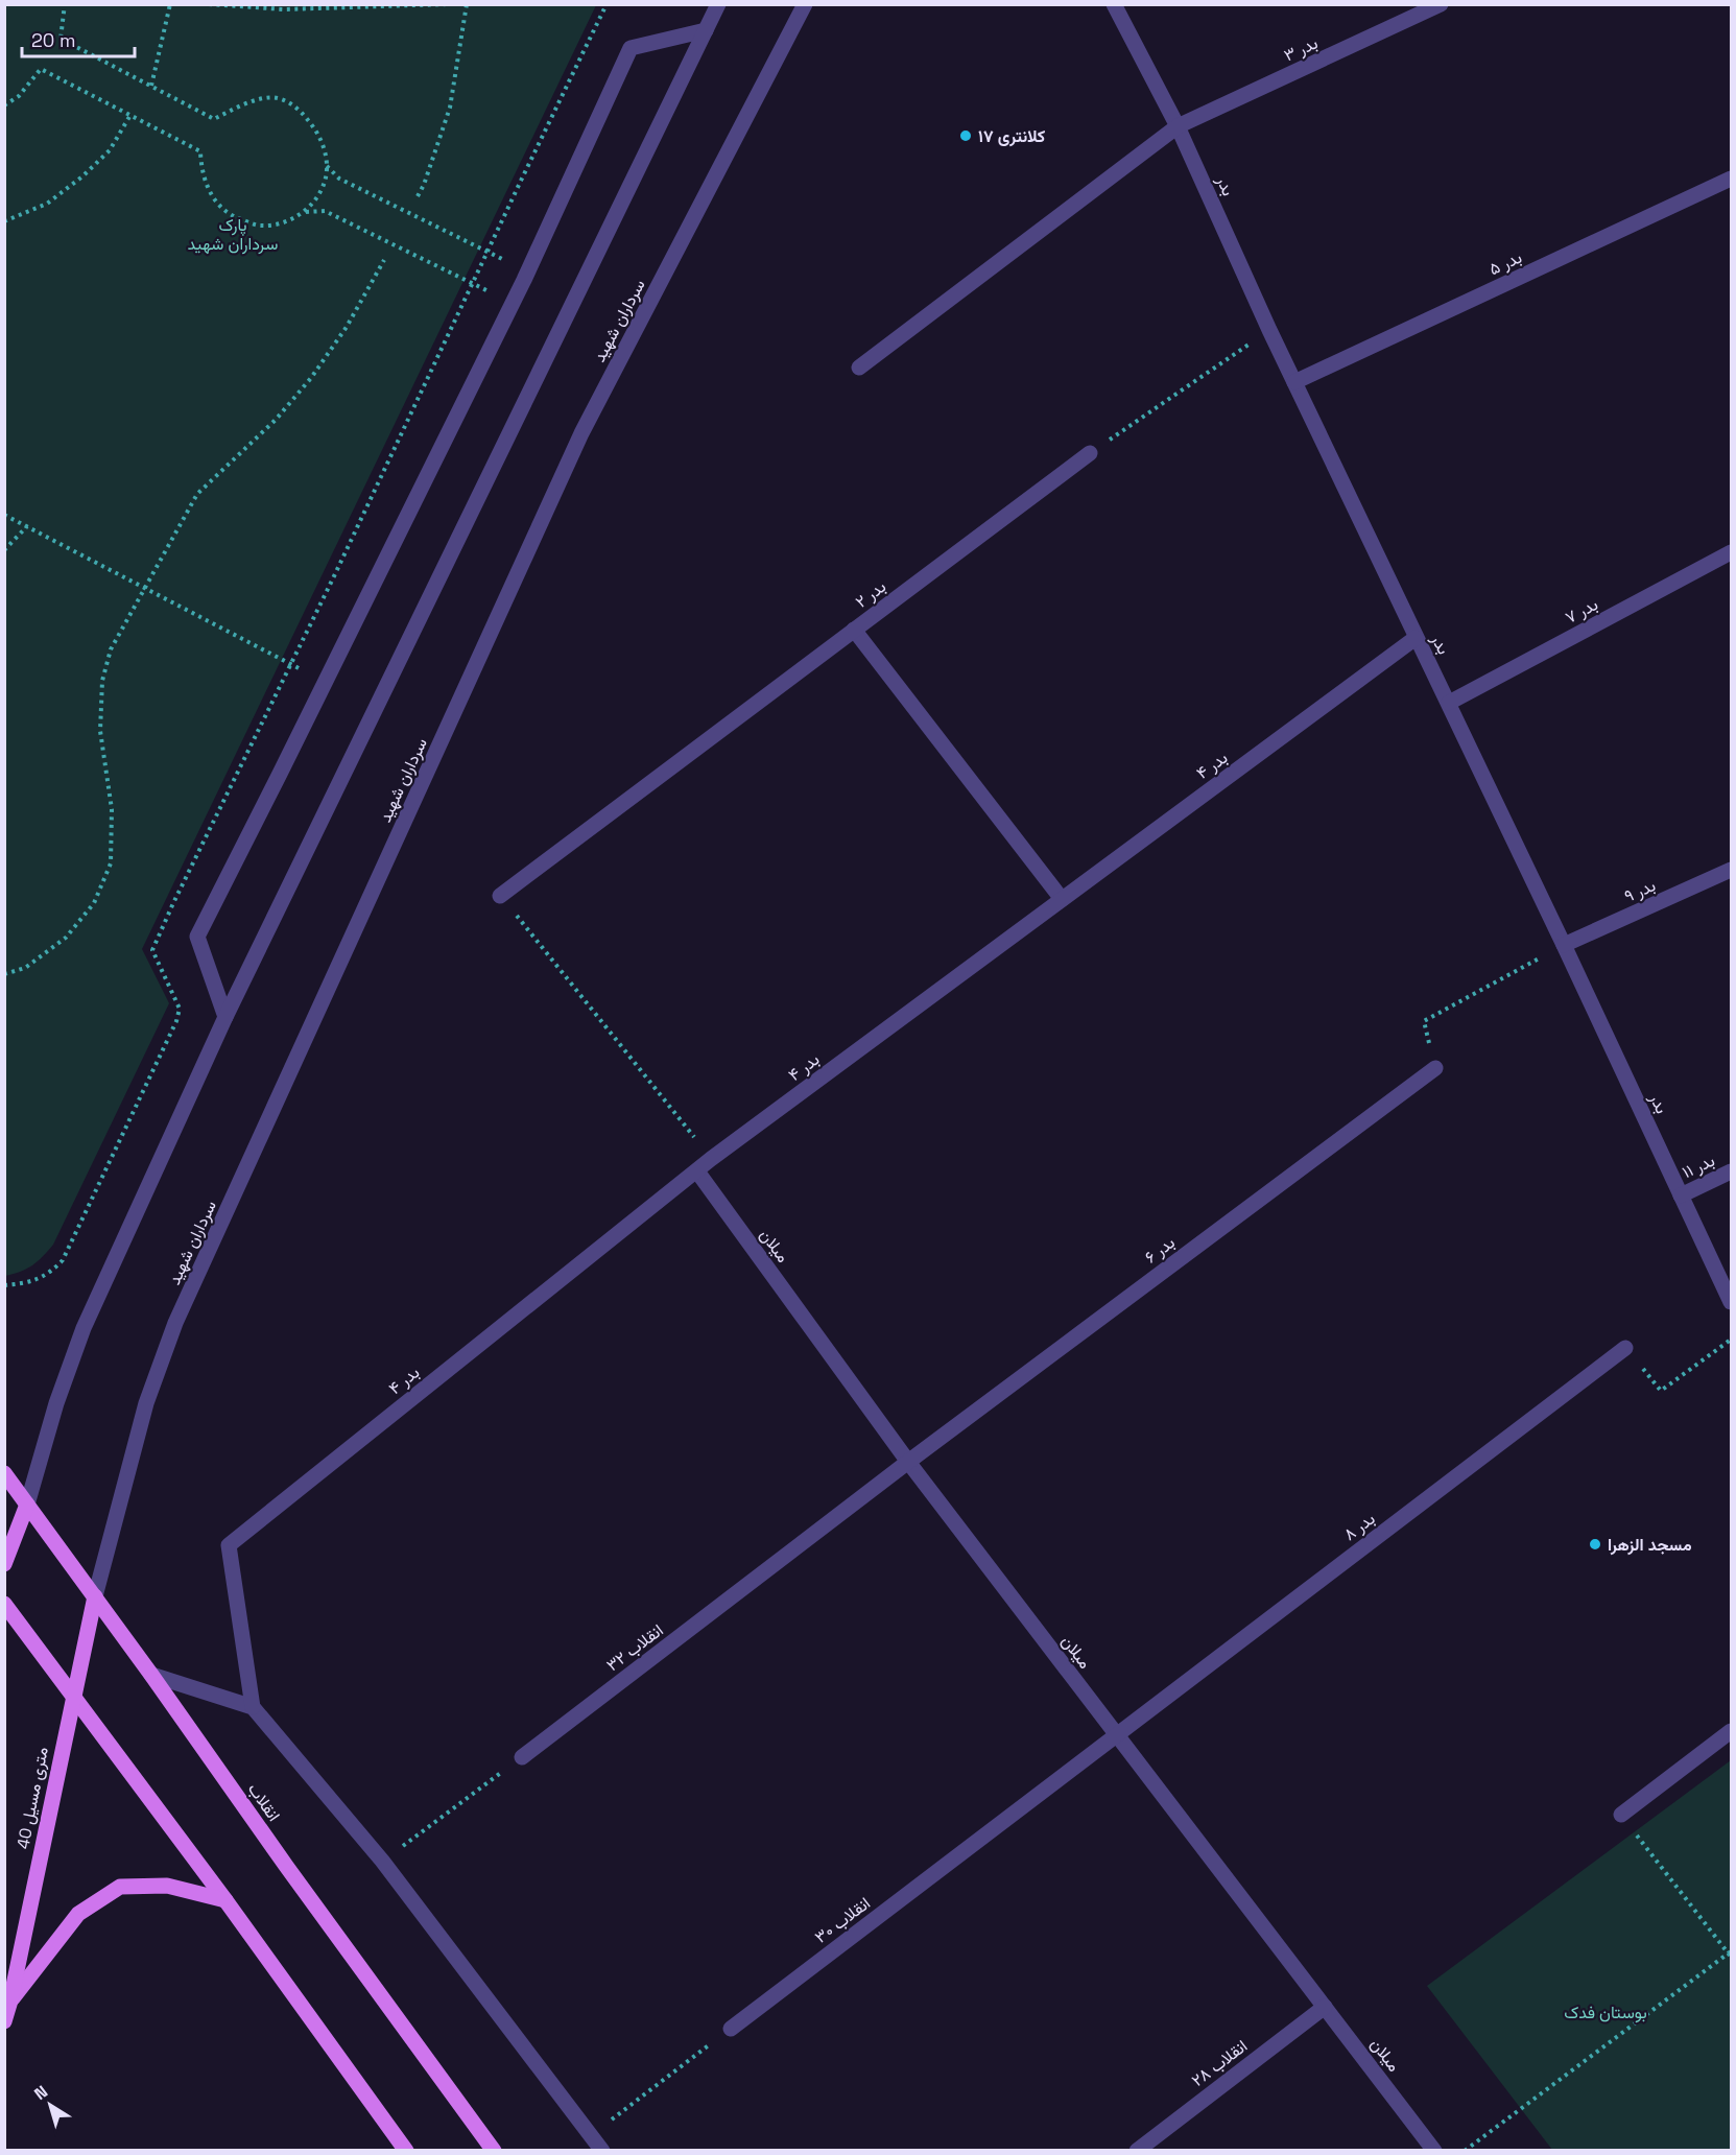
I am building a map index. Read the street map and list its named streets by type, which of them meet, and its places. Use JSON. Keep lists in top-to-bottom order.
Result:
{
  "streets": {
    "main road": ["40 متری مسیل", "انقلاب"],
    "street": [
      "بدر ۳",
      "بدر",
      "بدر ۵",
      "سرداران شهید",
      "بدر ۲",
      "بدر ۷",
      "بدر ۴",
      "بدر ۹",
      "بدر ۱۱",
      "میلان",
      "بدر ۶",
      "بدر ۸",
      "انقلاب ۳۲",
      "انقلاب ۳۰",
      "انقلاب ۲۸"
    ]
  },
  "crossings": [
    ["بدر ۳", "بدر"],
    ["بدر", "بدر ۵"],
    ["بدر", "بدر ۷"],
    ["بدر", "بدر ۴"],
    ["بدر", "بدر ۹"],
    ["بدر", "بدر ۱۱"],
    ["سرداران شهید", "40 متری مسیل"],
    ["سرداران شهید", "انقلاب"],
    ["بدر ۴", "میلان"],
    ["میلان", "بدر ۶"],
    ["میلان", "بدر ۸"],
    ["میلان", "انقلاب ۳۲"],
    ["میلان", "انقلاب ۳۰"],
    ["میلان", "انقلاب ۲۸"],
    ["بدر ۶", "انقلاب ۳۲"],
    ["بدر ۸", "انقلاب ۳۰"],
    ["40 متری مسیل", "انقلاب"]
  ],
  "parks": ["پارک سرداران شهید", "بوستان فدک"],
  "places": ["کلانتری ۱۷", "مسجد الزهرا"],
  "scale_bar": "20 m",
  "north": "top left"
}
